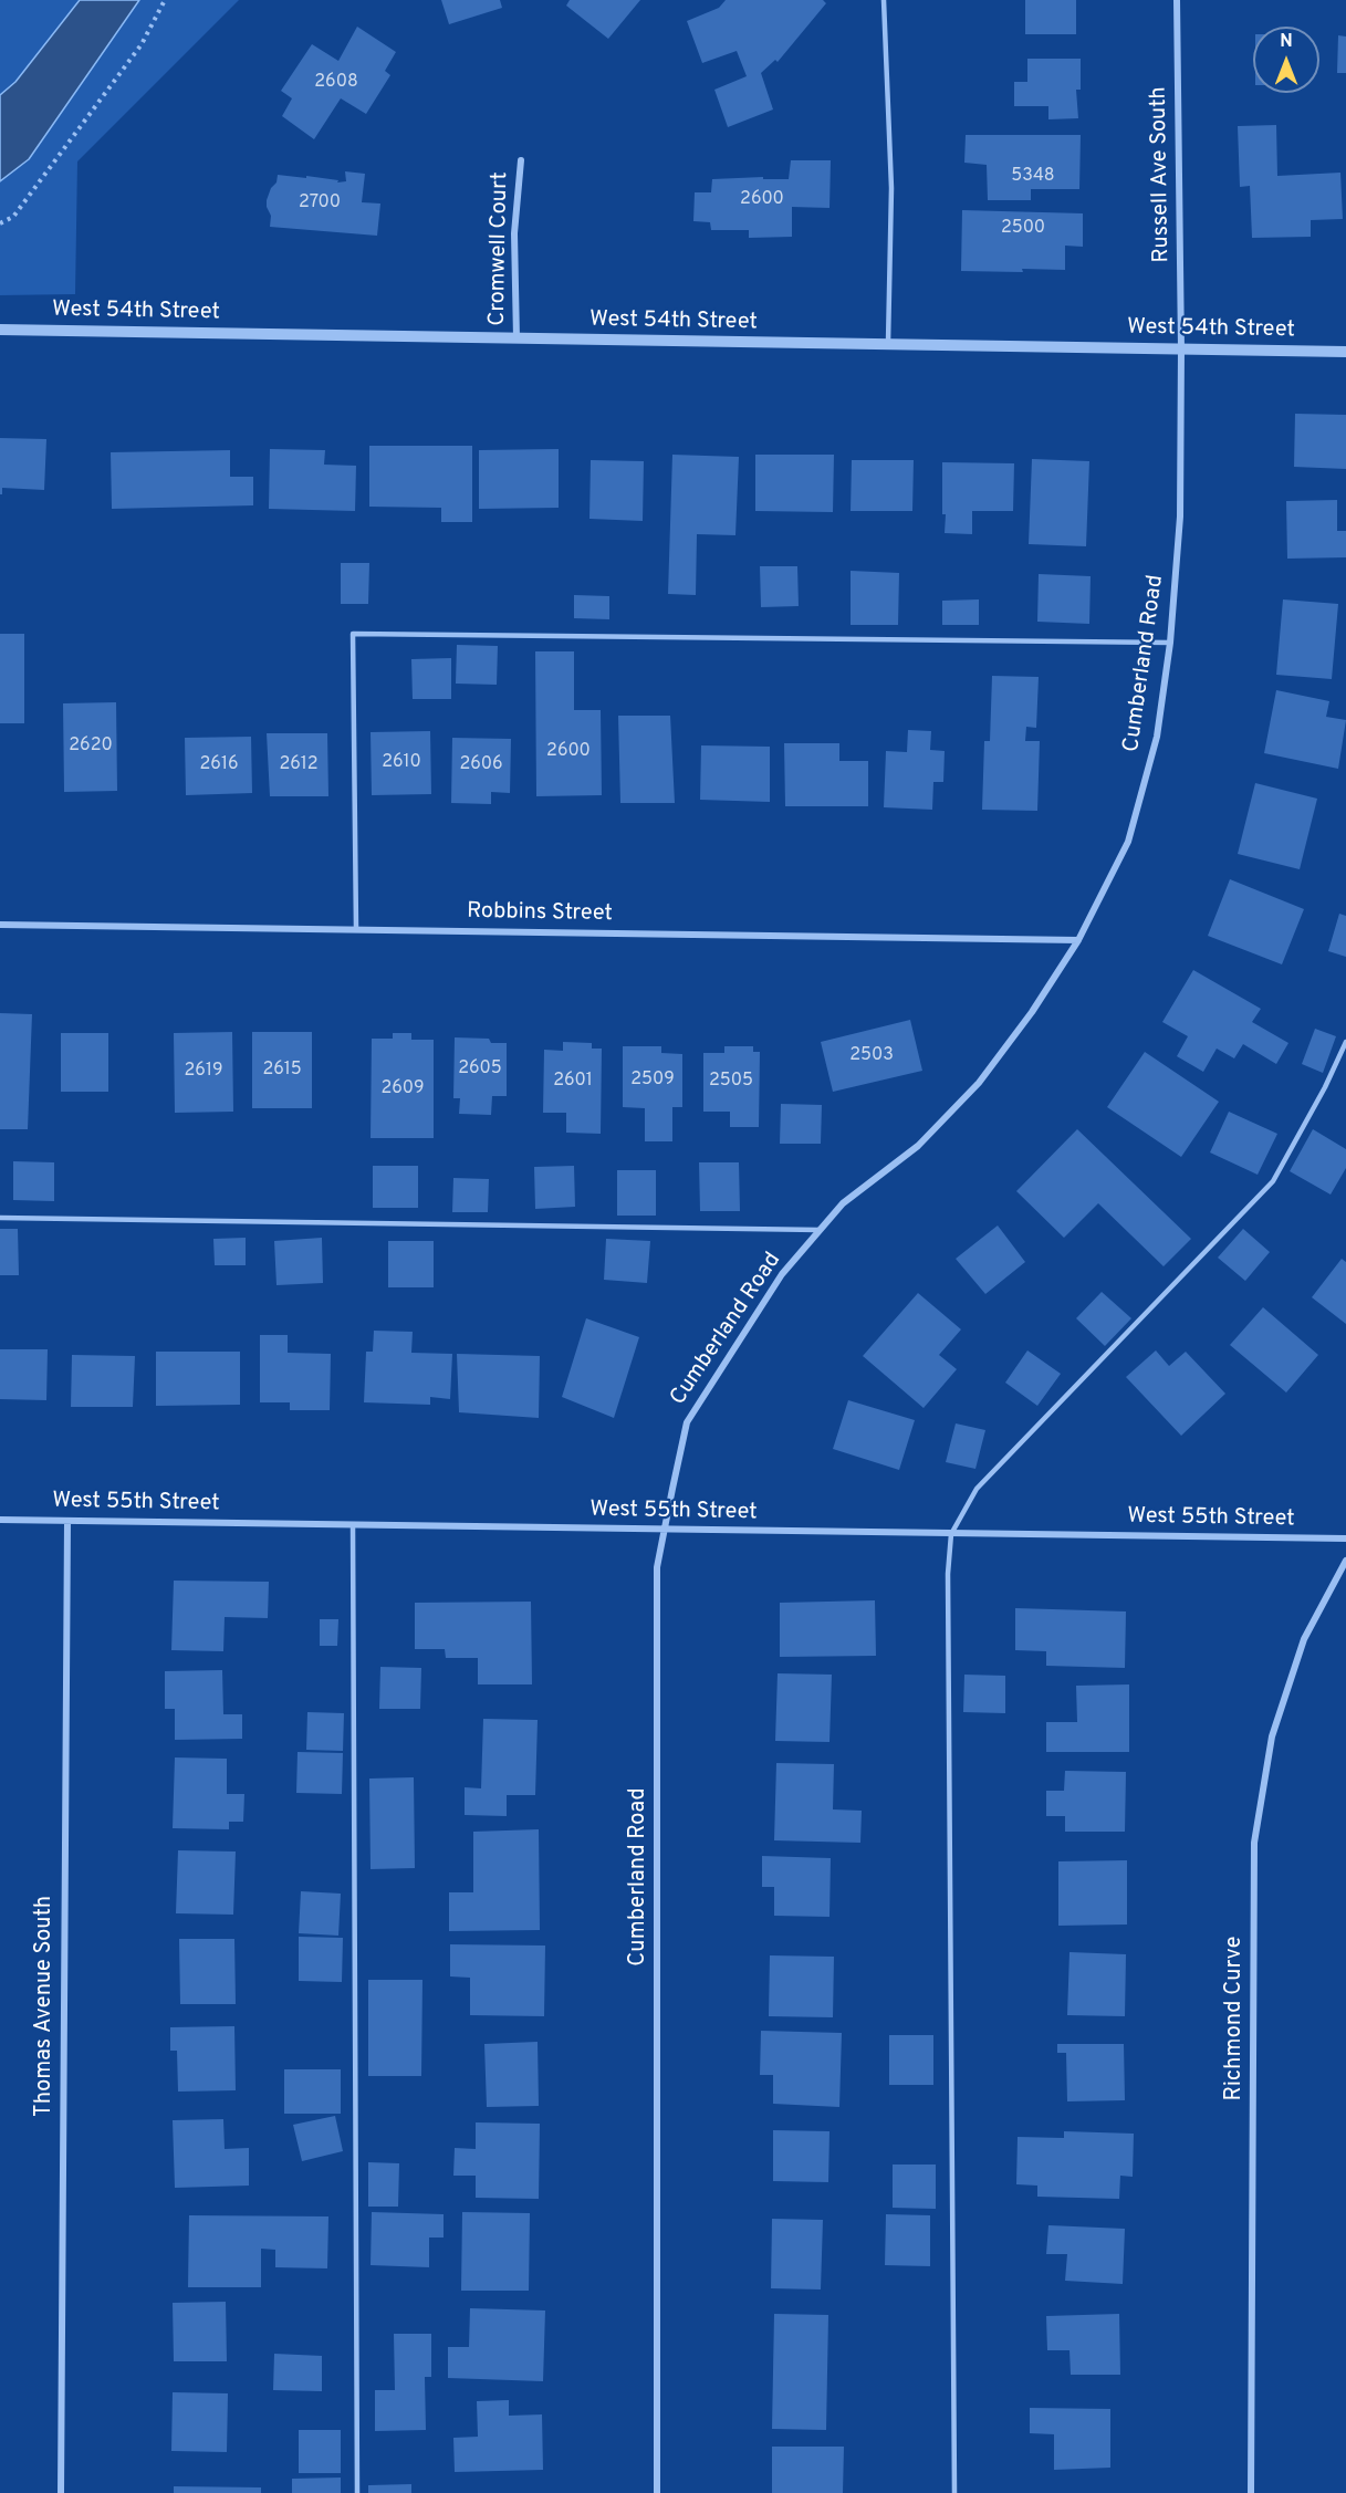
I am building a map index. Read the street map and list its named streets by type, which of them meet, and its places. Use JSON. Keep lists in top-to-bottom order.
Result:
{
  "streets": {
    "street": [
      "Russell Ave South",
      "Cromwell Court",
      "West 54th Street",
      "Cumberland Road",
      "Robbins Street",
      "West 55th Street",
      "Thomas Avenue South",
      "Richmond Curve"
    ]
  },
  "crossings": [
    ["Russell Ave South", "West 54th Street"],
    ["Russell Ave South", "Cumberland Road"],
    ["Cromwell Court", "West 54th Street"],
    ["West 54th Street", "Cumberland Road"],
    ["Cumberland Road", "Robbins Street"],
    ["Cumberland Road", "West 55th Street"],
    ["West 55th Street", "Thomas Avenue South"]
  ],
  "house_numbers": [
    "2608",
    "5348",
    "2600",
    "2700",
    "2500",
    "2620",
    "2600",
    "2610",
    "2616",
    "2612",
    "2606",
    "2503",
    "2605",
    "2615",
    "2619",
    "2509",
    "2601",
    "2505",
    "2609"
  ],
  "north": "top"
}
